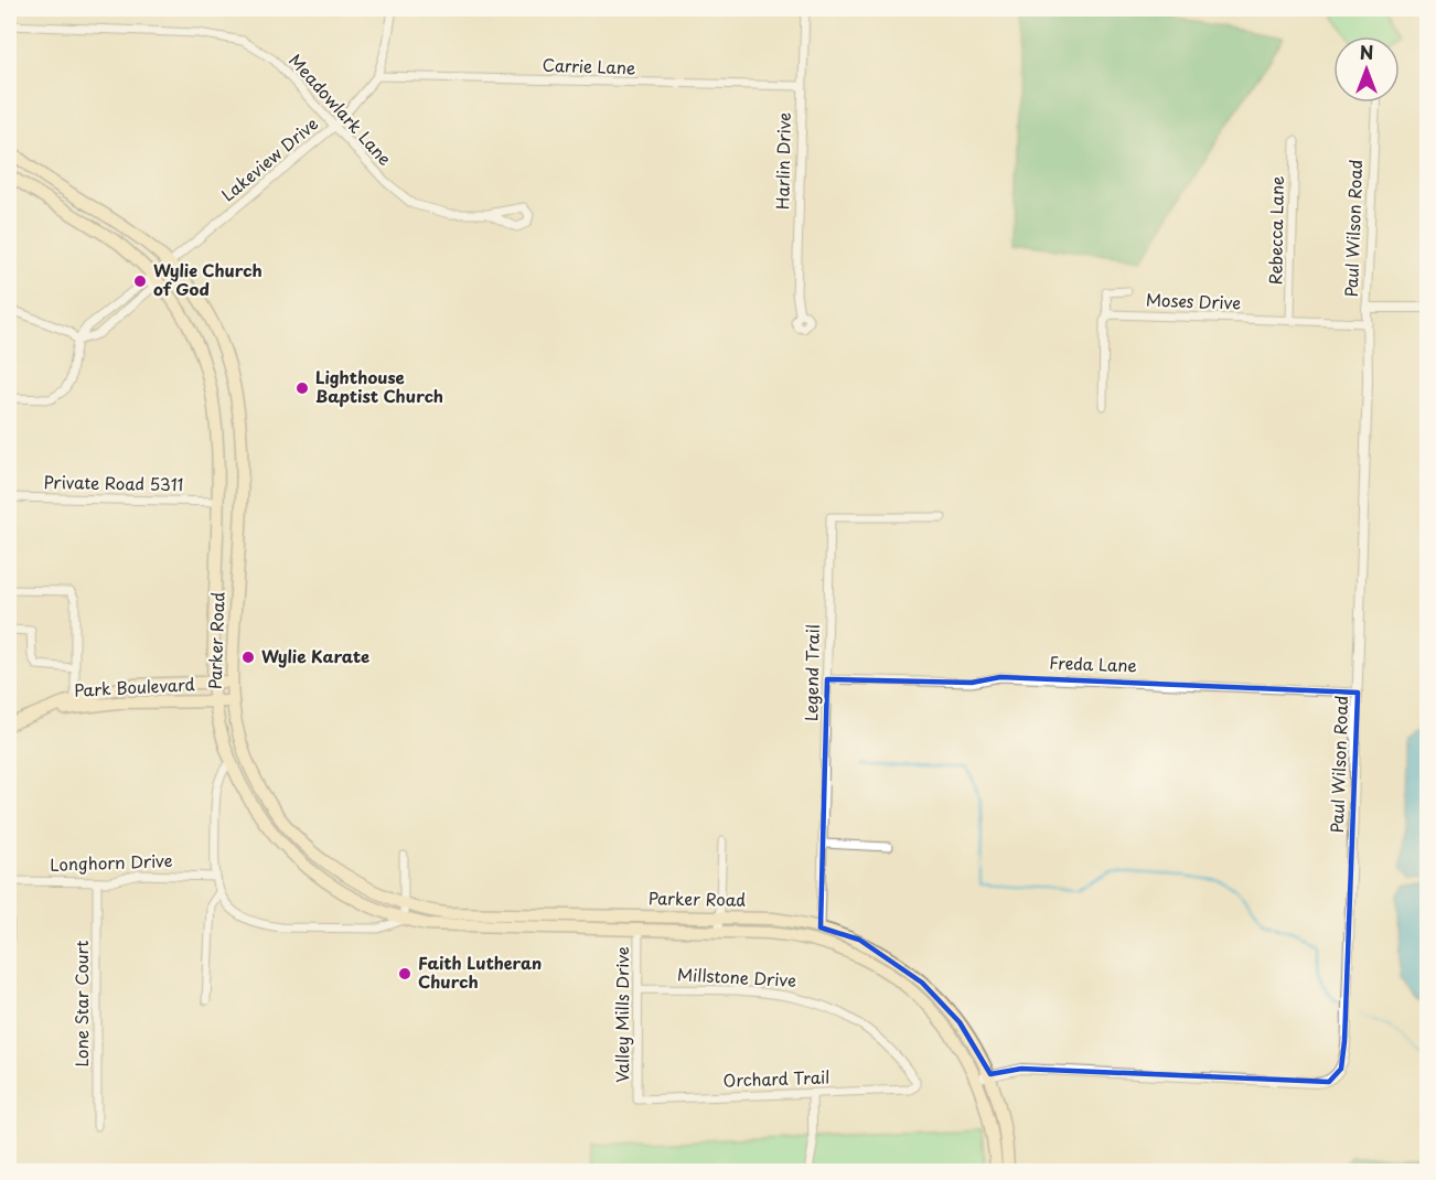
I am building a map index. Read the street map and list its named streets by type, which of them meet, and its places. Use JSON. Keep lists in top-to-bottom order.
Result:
{
  "streets": {
    "main road": ["Parker Road", "Park Boulevard"],
    "street": [
      "Carrie Lane",
      "Meadowlark Lane",
      "Lakeview Drive",
      "Harlin Drive",
      "Paul Wilson Road",
      "Rebecca Lane",
      "Moses Drive",
      "Private Road 5311",
      "Freda Lane",
      "Legend Trail",
      "Longhorn Drive",
      "Millstone Drive",
      "Lone Star Court",
      "Valley Mills Drive",
      "Orchard Trail"
    ]
  },
  "crossings": [
    ["Carrie Lane", "Lakeview Drive"],
    ["Carrie Lane", "Harlin Drive"],
    ["Meadowlark Lane", "Lakeview Drive"],
    ["Lakeview Drive", "Parker Road"],
    ["Paul Wilson Road", "Moses Drive"],
    ["Paul Wilson Road", "Parker Road"],
    ["Paul Wilson Road", "Freda Lane"],
    ["Rebecca Lane", "Moses Drive"],
    ["Private Road 5311", "Parker Road"],
    ["Parker Road", "Legend Trail"],
    ["Parker Road", "Park Boulevard"],
    ["Parker Road", "Valley Mills Drive"],
    ["Freda Lane", "Legend Trail"],
    ["Longhorn Drive", "Lone Star Court"],
    ["Millstone Drive", "Valley Mills Drive"],
    ["Millstone Drive", "Orchard Trail"],
    ["Valley Mills Drive", "Orchard Trail"]
  ],
  "places": [
    "Wylie Church of God",
    "Lighthouse Baptist Church",
    "Wylie Karate",
    "Faith Lutheran Church"
  ],
  "north": "top"
}
